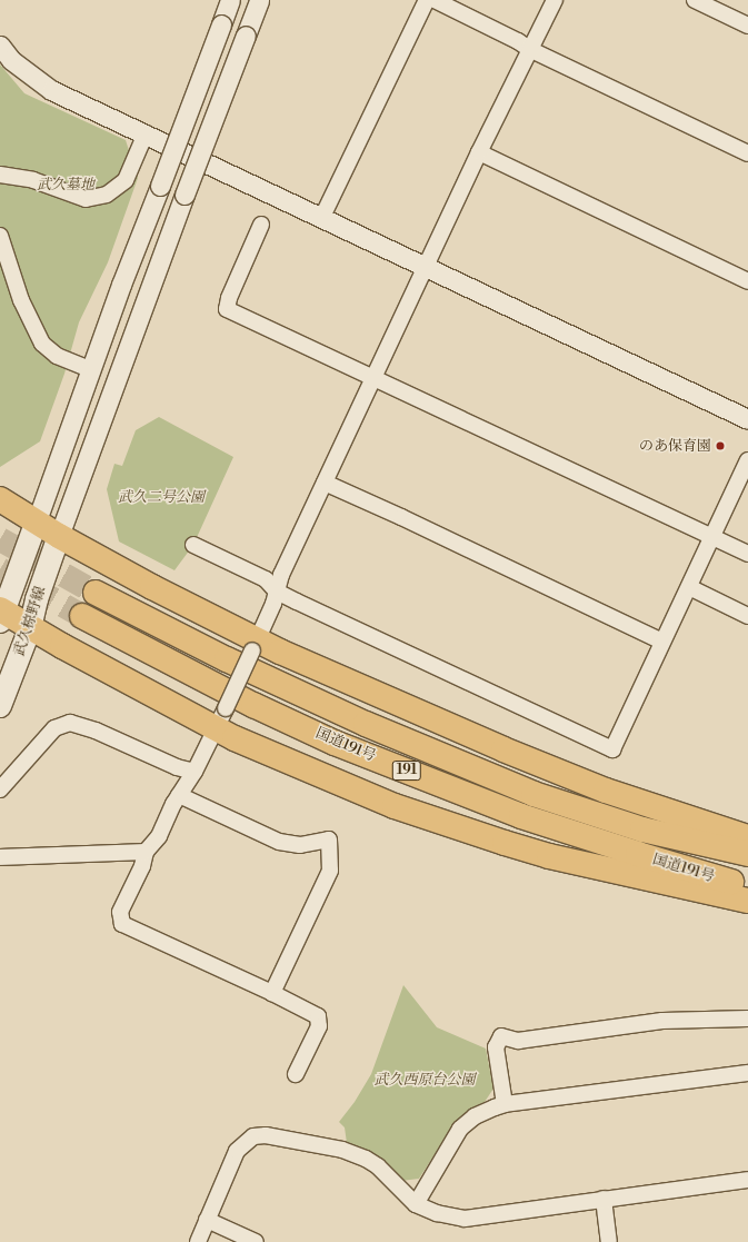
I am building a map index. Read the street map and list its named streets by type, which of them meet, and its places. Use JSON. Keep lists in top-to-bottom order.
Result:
{
  "streets": {
    "highway": ["国道191号", "191"],
    "main road": ["武久椋野線"]
  },
  "parks": ["武久墓地", "武久二号公園", "武久西原台公園"],
  "places": ["のあ保育園"]
}
